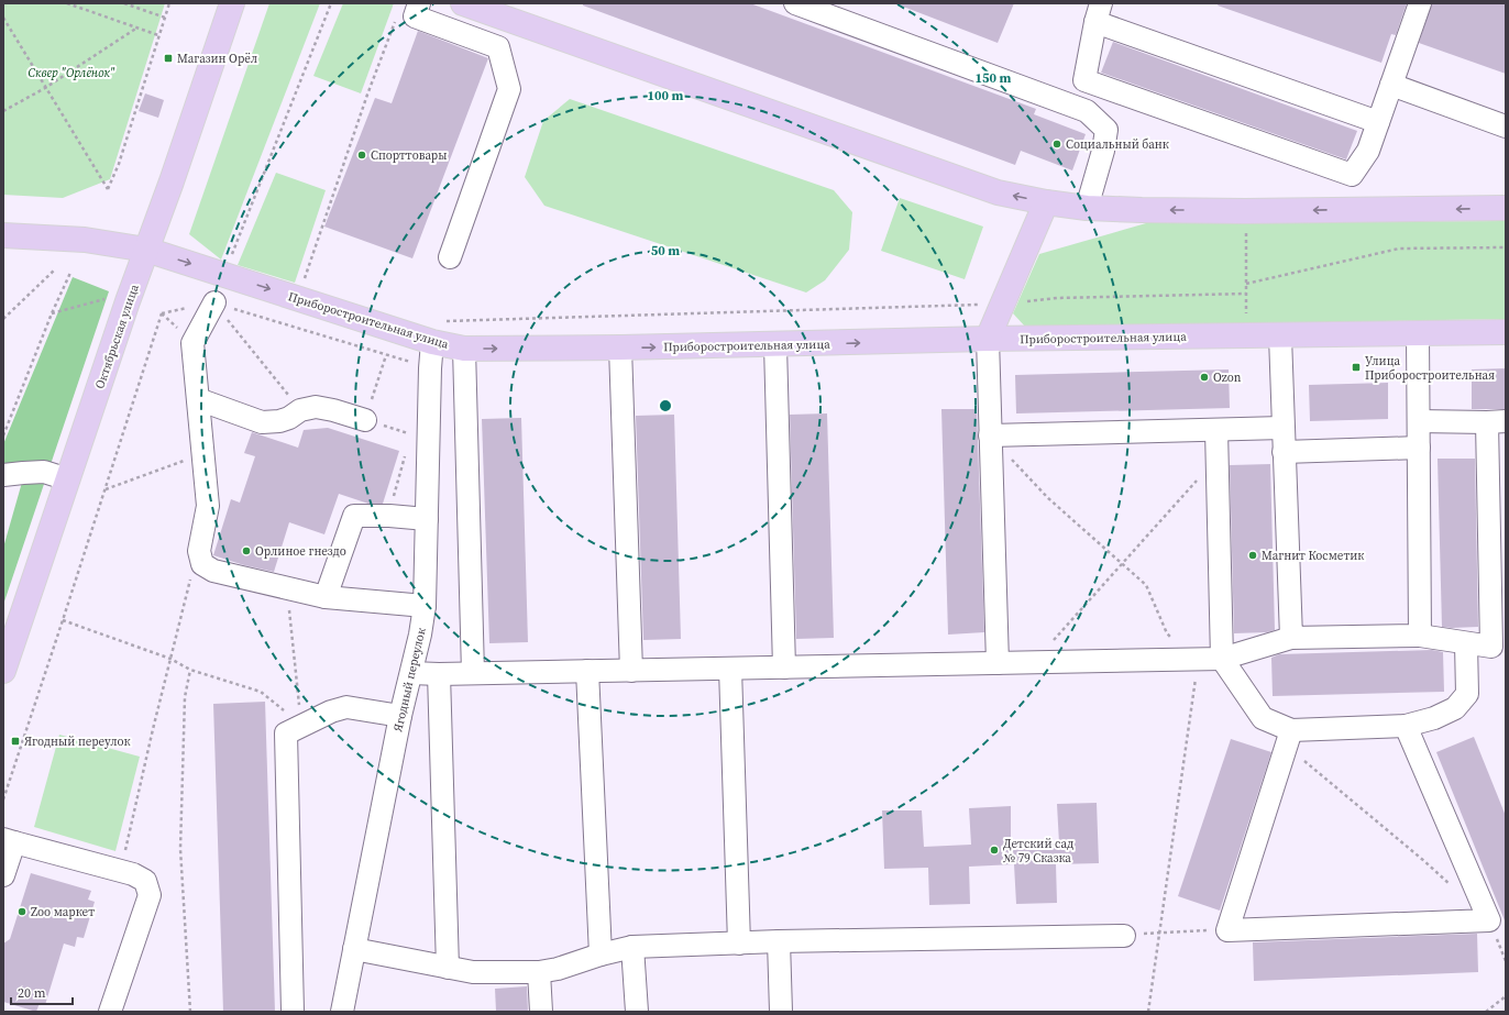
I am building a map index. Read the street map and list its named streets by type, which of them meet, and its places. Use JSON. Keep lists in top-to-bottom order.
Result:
{
  "streets": {
    "main road": ["Приборостроительная улица", "Октябрьская улица"],
    "street": ["Ягодный переулок"]
  },
  "crossings": [
    ["Приборостроительная улица", "Октябрьская улица"],
    ["Приборостроительная улица", "Ягодный переулок"]
  ],
  "one_way": ["Приборостроительная улица"],
  "parks": ["Сквер \"Орлёнок\""],
  "places": {
    "transit": ["Магазин Орёл", "Улица Приборостроительная", "Ягодный переулок"],
    "other": [
      "Социальный банк",
      "Спорттовары",
      "Ozon",
      "Орлиное гнездо",
      "Магнит Косметик",
      "Детский сад № 79 Сказка",
      "Zoo маркет"
    ]
  },
  "scale_bar": "20 m",
  "rings": ["150 m", "100 m", "50 m"]
}
